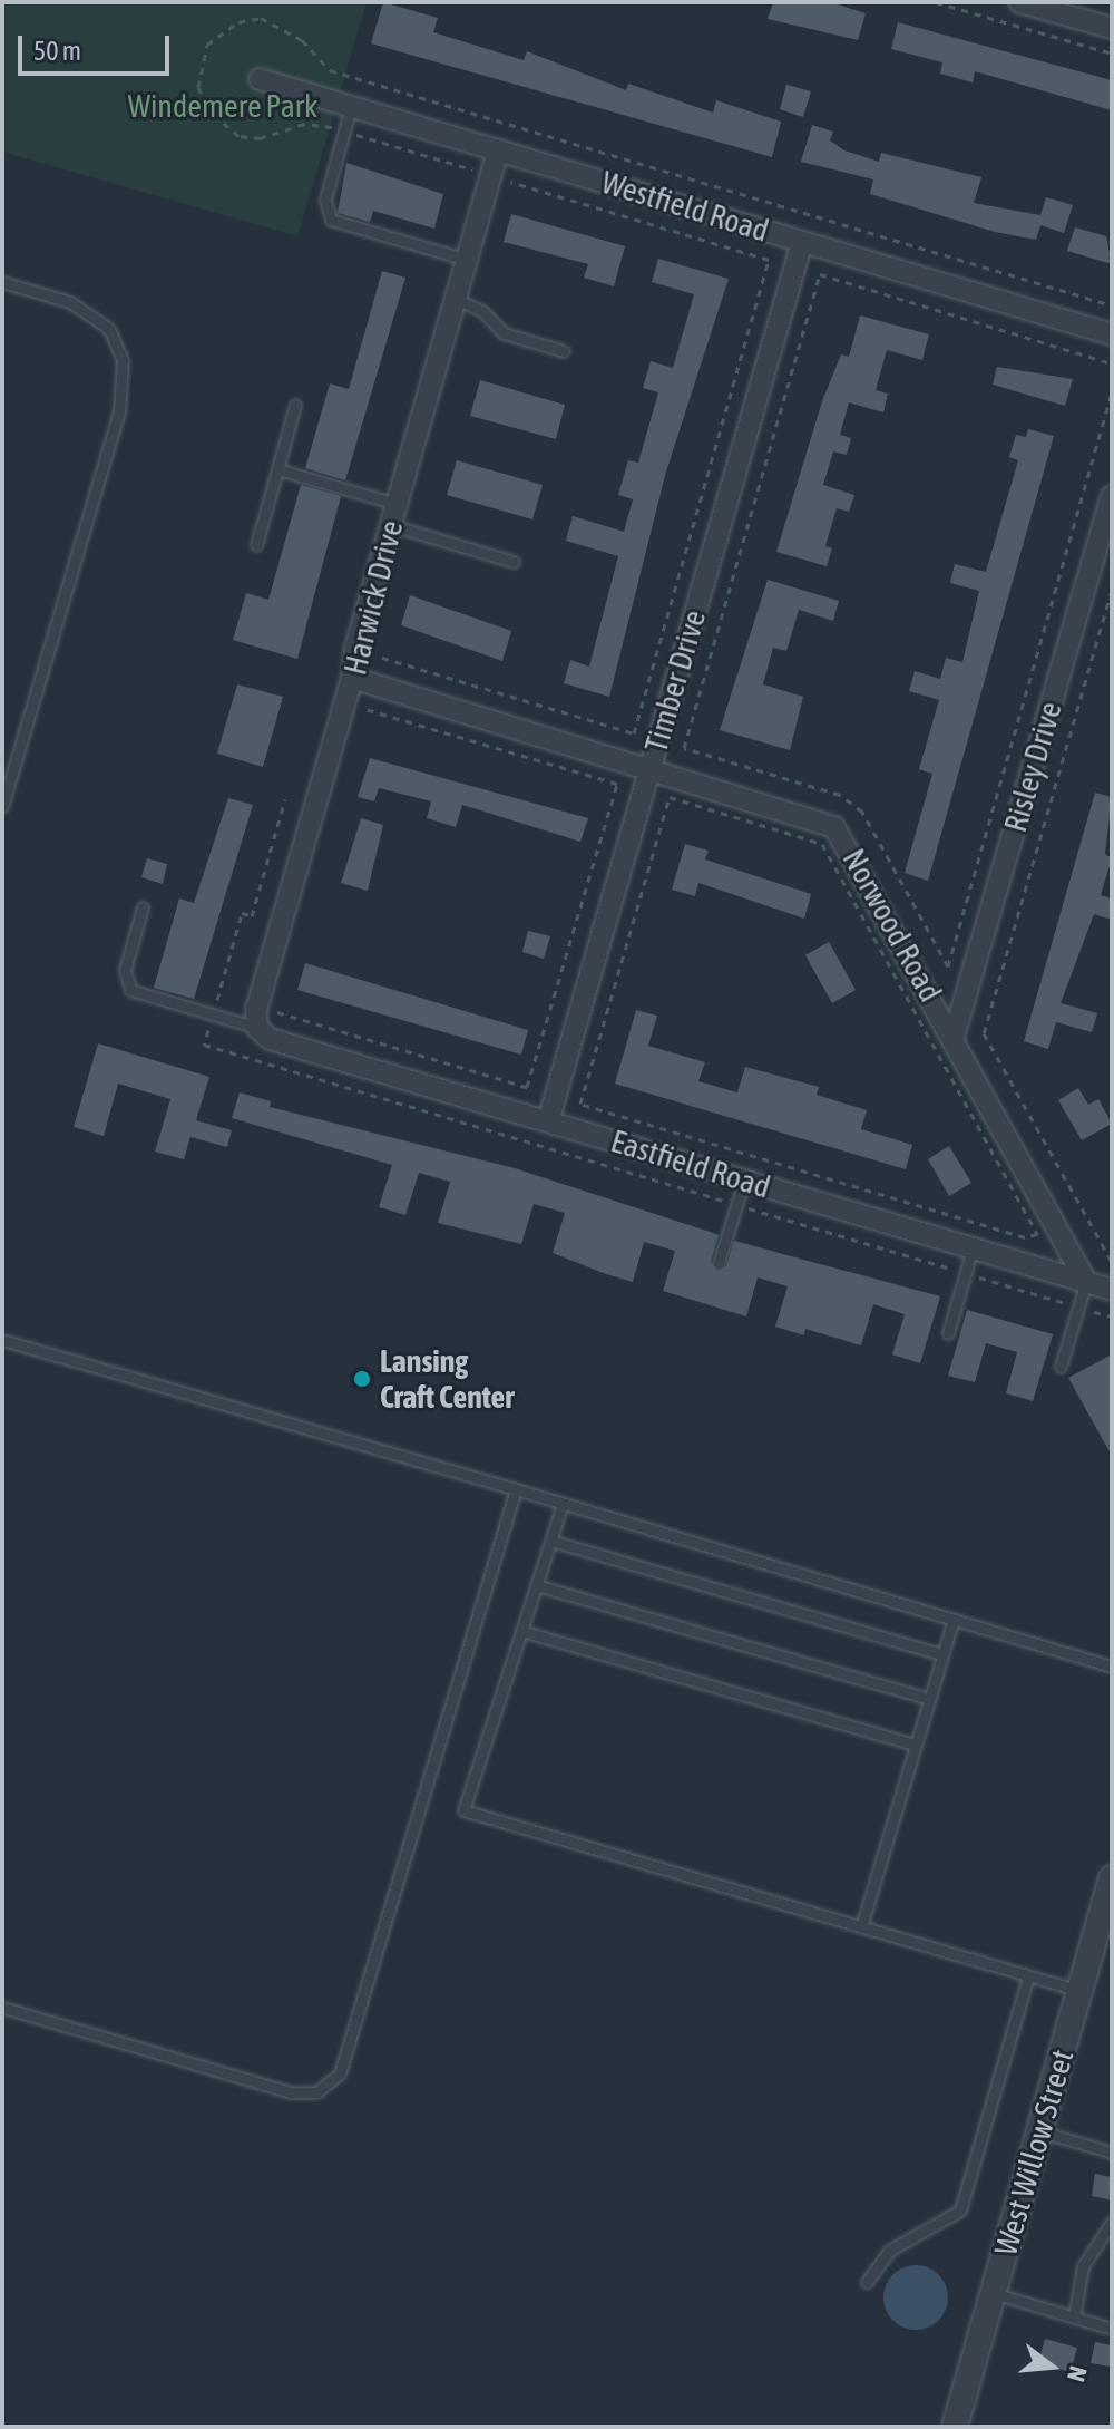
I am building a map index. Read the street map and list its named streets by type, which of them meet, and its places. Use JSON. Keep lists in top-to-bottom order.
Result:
{
  "streets": {
    "street": [
      "Westfield Road",
      "Harwick Drive",
      "Timber Drive",
      "Risley Drive",
      "Norwood Road",
      "Eastfield Road",
      "West Willow Street"
    ]
  },
  "crossings": [
    ["Westfield Road", "Harwick Drive"],
    ["Westfield Road", "Timber Drive"],
    ["Harwick Drive", "Norwood Road"],
    ["Harwick Drive", "Eastfield Road"],
    ["Timber Drive", "Norwood Road"],
    ["Timber Drive", "Eastfield Road"],
    ["Risley Drive", "Norwood Road"],
    ["Norwood Road", "Eastfield Road"]
  ],
  "parks": ["Windemere Park"],
  "places": ["Lansing Craft Center"],
  "scale_bar": "50 m",
  "north": "right"
}
